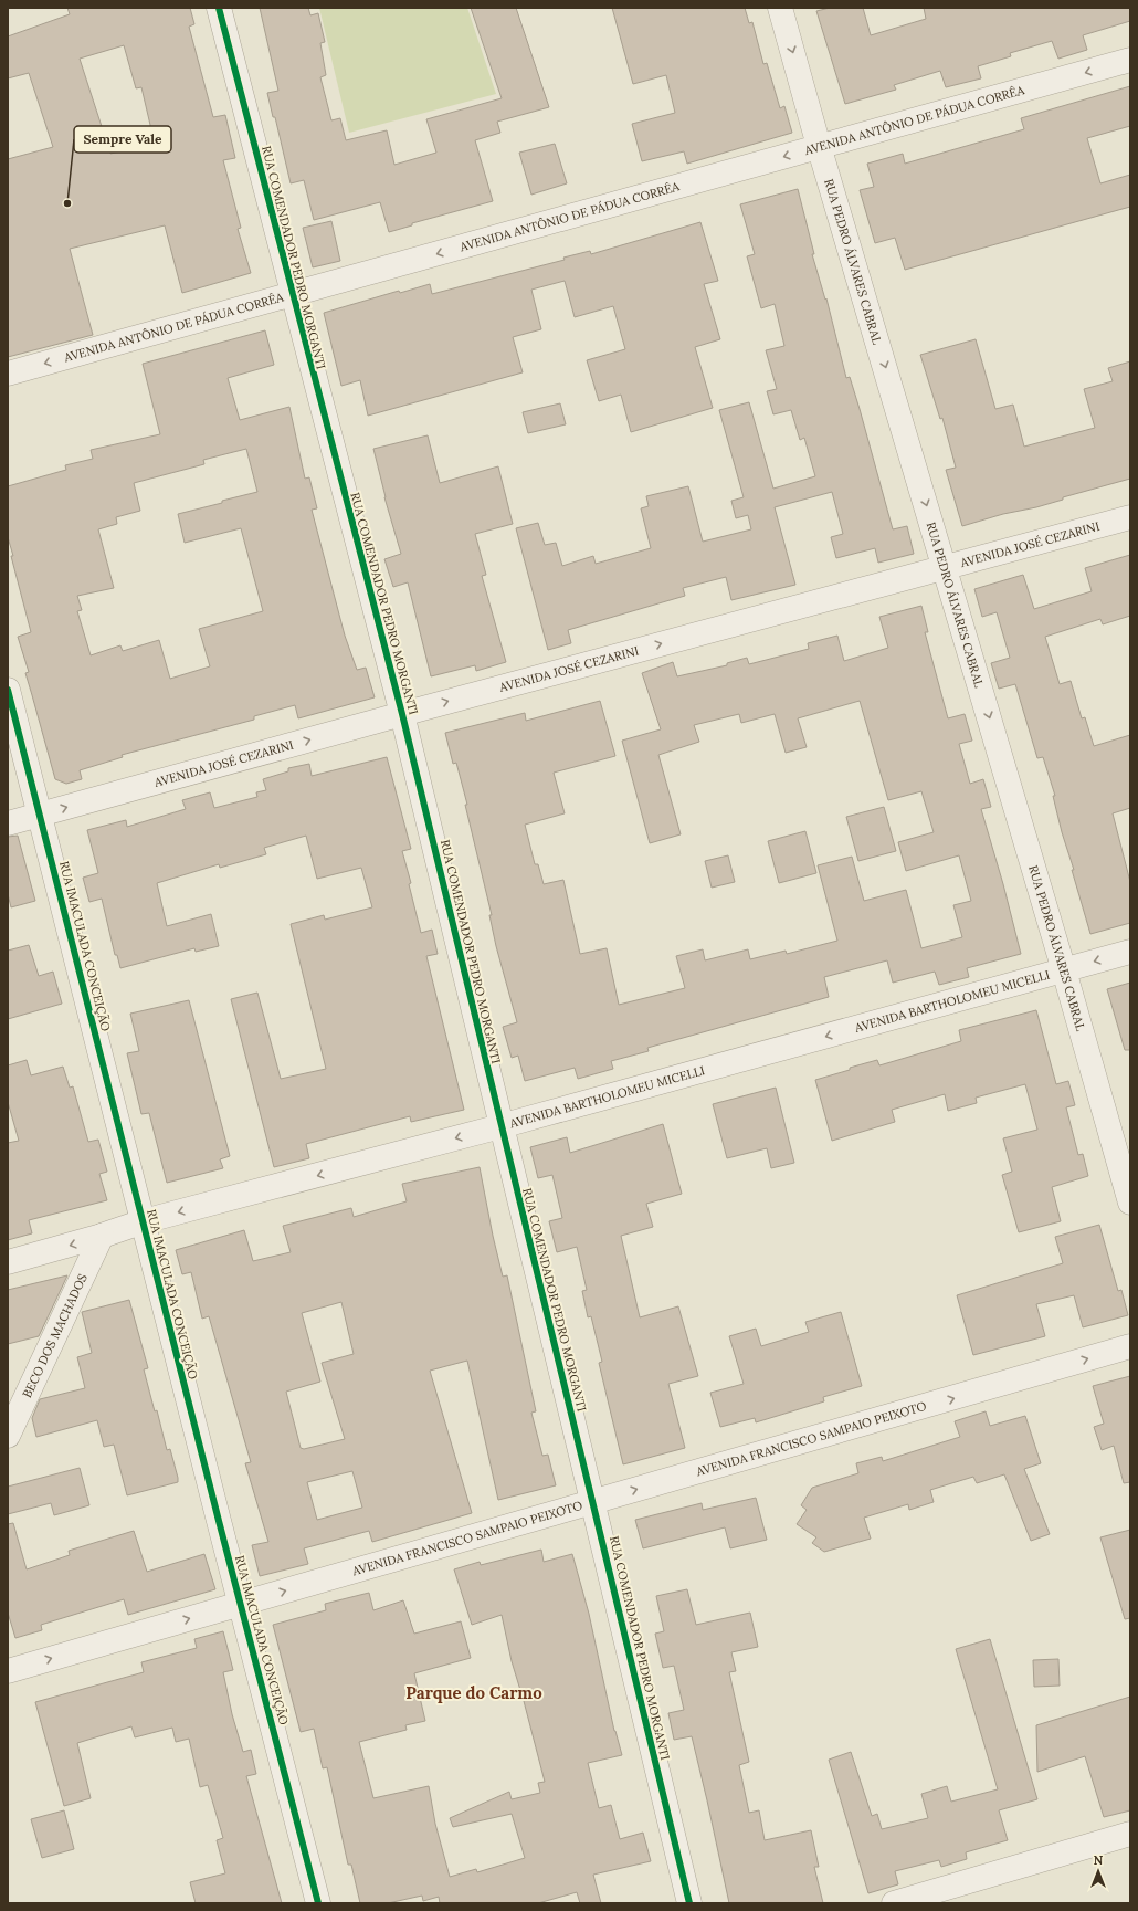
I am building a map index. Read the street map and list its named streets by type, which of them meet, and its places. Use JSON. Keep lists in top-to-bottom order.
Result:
{
  "streets": {
    "street": [
      "AVENIDA ANTÔNIO DE PÁDUA CORRÊA",
      "RUA COMENDADOR PEDRO MORGANTI",
      "RUA PEDRO ÁLVARES CABRAL",
      "AVENIDA JOSÉ CEZARINI",
      "RUA IMACULADA CONCEIÇÃO",
      "AVENIDA BARTHOLOMEU MICELLI",
      "BECO DOS MACHADOS",
      "AVENIDA FRANCISCO SAMPAIO PEIXOTO"
    ]
  },
  "crossings": [
    ["AVENIDA ANTÔNIO DE PÁDUA CORRÊA", "RUA COMENDADOR PEDRO MORGANTI"],
    ["AVENIDA ANTÔNIO DE PÁDUA CORRÊA", "RUA PEDRO ÁLVARES CABRAL"],
    ["RUA COMENDADOR PEDRO MORGANTI", "AVENIDA JOSÉ CEZARINI"],
    ["RUA COMENDADOR PEDRO MORGANTI", "AVENIDA BARTHOLOMEU MICELLI"],
    ["RUA COMENDADOR PEDRO MORGANTI", "AVENIDA FRANCISCO SAMPAIO PEIXOTO"],
    ["RUA PEDRO ÁLVARES CABRAL", "AVENIDA JOSÉ CEZARINI"],
    ["RUA PEDRO ÁLVARES CABRAL", "AVENIDA BARTHOLOMEU MICELLI"],
    ["AVENIDA JOSÉ CEZARINI", "RUA IMACULADA CONCEIÇÃO"],
    ["RUA IMACULADA CONCEIÇÃO", "AVENIDA BARTHOLOMEU MICELLI"],
    ["RUA IMACULADA CONCEIÇÃO", "AVENIDA FRANCISCO SAMPAIO PEIXOTO"],
    ["AVENIDA BARTHOLOMEU MICELLI", "BECO DOS MACHADOS"]
  ],
  "one_way": [
    "AVENIDA ANTÔNIO DE PÁDUA CORRÊA",
    "RUA PEDRO ÁLVARES CABRAL",
    "AVENIDA JOSÉ CEZARINI",
    "AVENIDA BARTHOLOMEU MICELLI",
    "AVENIDA FRANCISCO SAMPAIO PEIXOTO"
  ],
  "districts": ["Parque do Carmo"],
  "places": ["Sempre Vale"],
  "north": "top"
}
